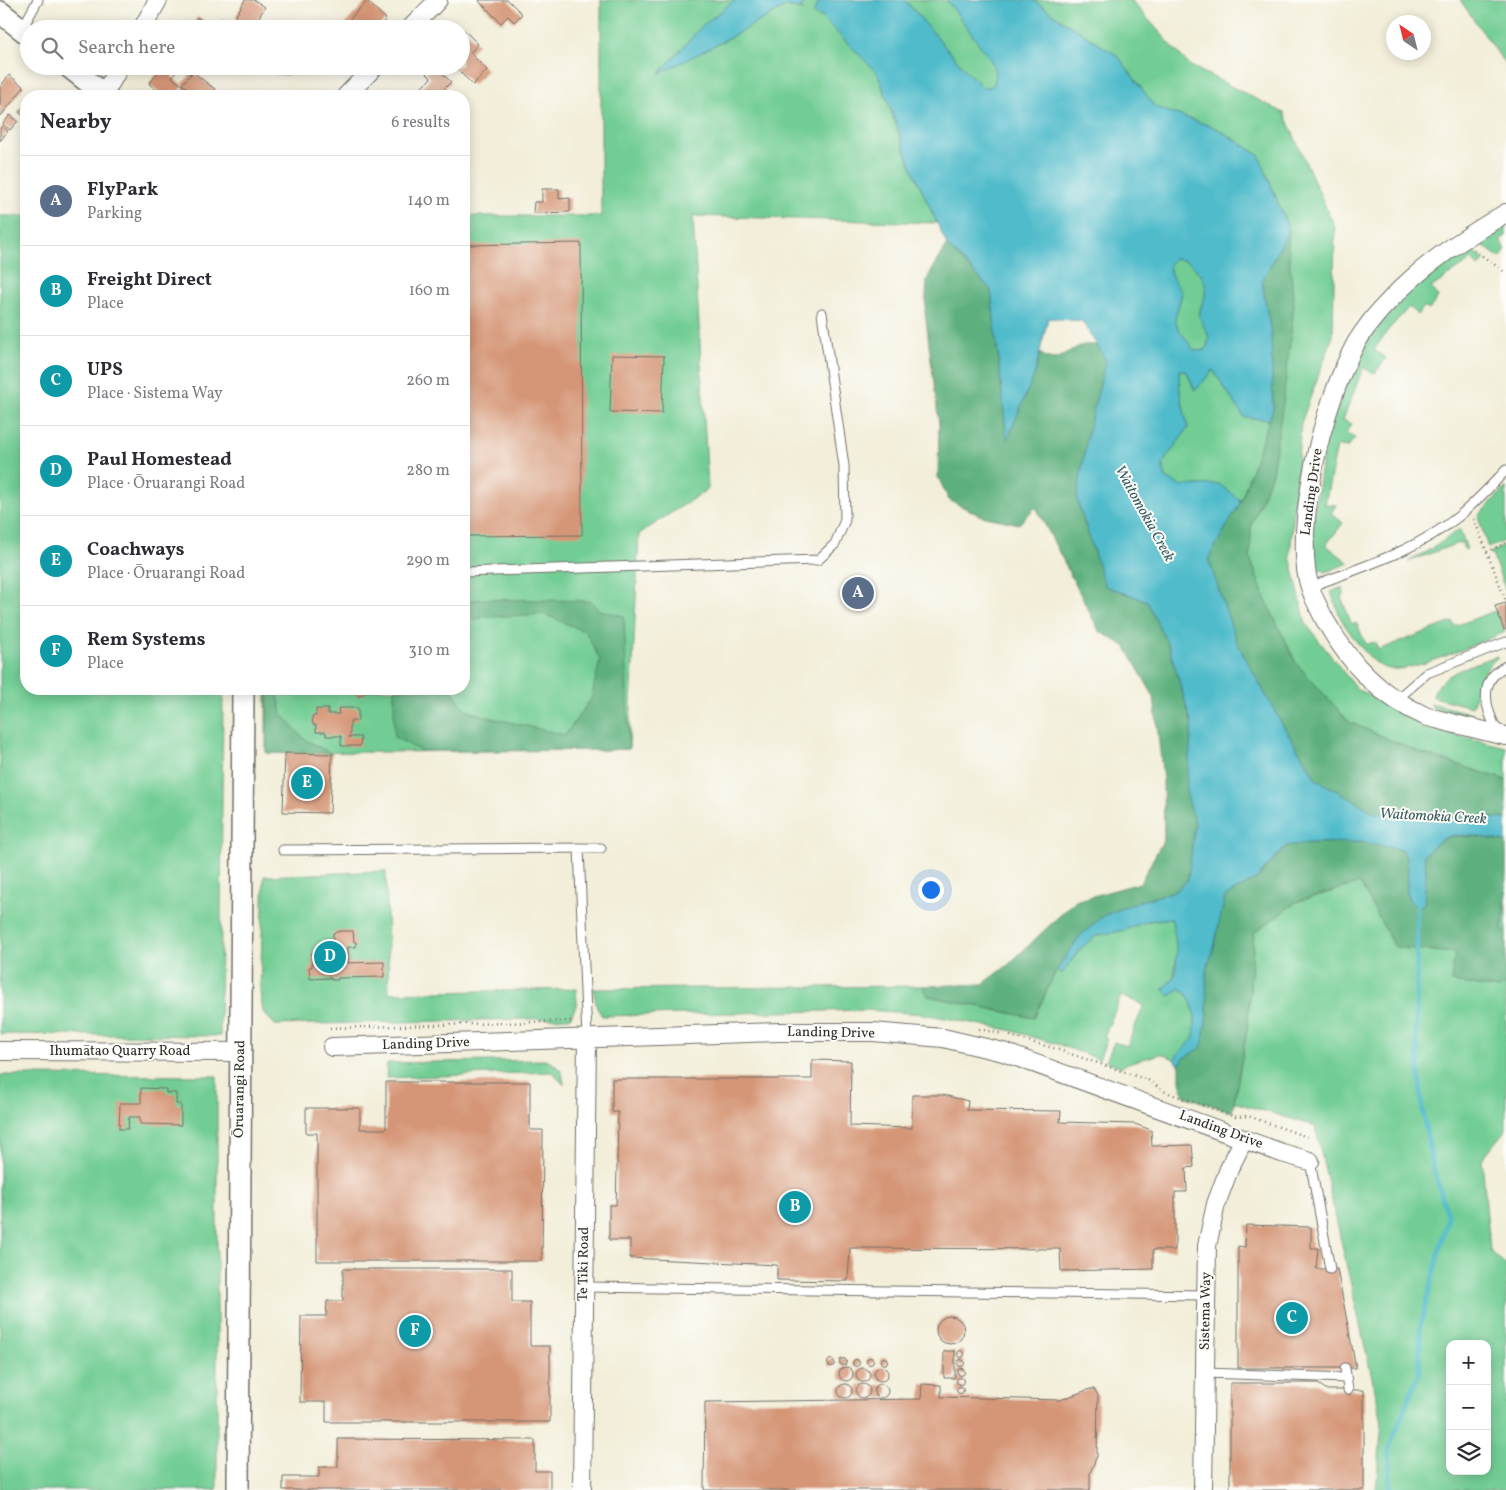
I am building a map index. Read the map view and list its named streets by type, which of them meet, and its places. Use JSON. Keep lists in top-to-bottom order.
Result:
{
  "streets": {
    "street": [
      "Landing Drive",
      "Ihumātao Quarry Road",
      "Ōruarangi Road",
      "Te Tiki Road",
      "Sistema Way"
    ]
  },
  "crossings": [
    ["Landing Drive", "Te Tiki Road"],
    ["Landing Drive", "Sistema Way"],
    ["Ihumātao Quarry Road", "Ōruarangi Road"]
  ],
  "water": ["Waitomokia Creek"],
  "north": "top left",
  "page": {
    "search": "Search here",
    "heading": ["Nearby", "6 results"],
    "list": [
      {
        "mark": "A",
        "name": "FlyPark",
        "note": "Parking",
        "value": "140 m"
      },
      {
        "mark": "B",
        "name": "Freight Direct",
        "note": "Place",
        "value": "160 m"
      },
      {
        "mark": "C",
        "name": "UPS",
        "note": "Place · Sistema Way",
        "value": "260 m"
      },
      {
        "mark": "D",
        "name": "Paul Homestead",
        "note": "Place · Ōruarangi Road",
        "value": "280 m"
      },
      {
        "mark": "E",
        "name": "Coachways",
        "note": "Place · Ōruarangi Road",
        "value": "290 m"
      },
      {
        "mark": "F",
        "name": "Rem Systems",
        "note": "Place",
        "value": "310 m"
      }
    ],
    "pins": [
      "A",
      "E",
      "D",
      "B",
      "C",
      "F"
    ],
    "map_buttons": ["+", "−"]
  }
}
